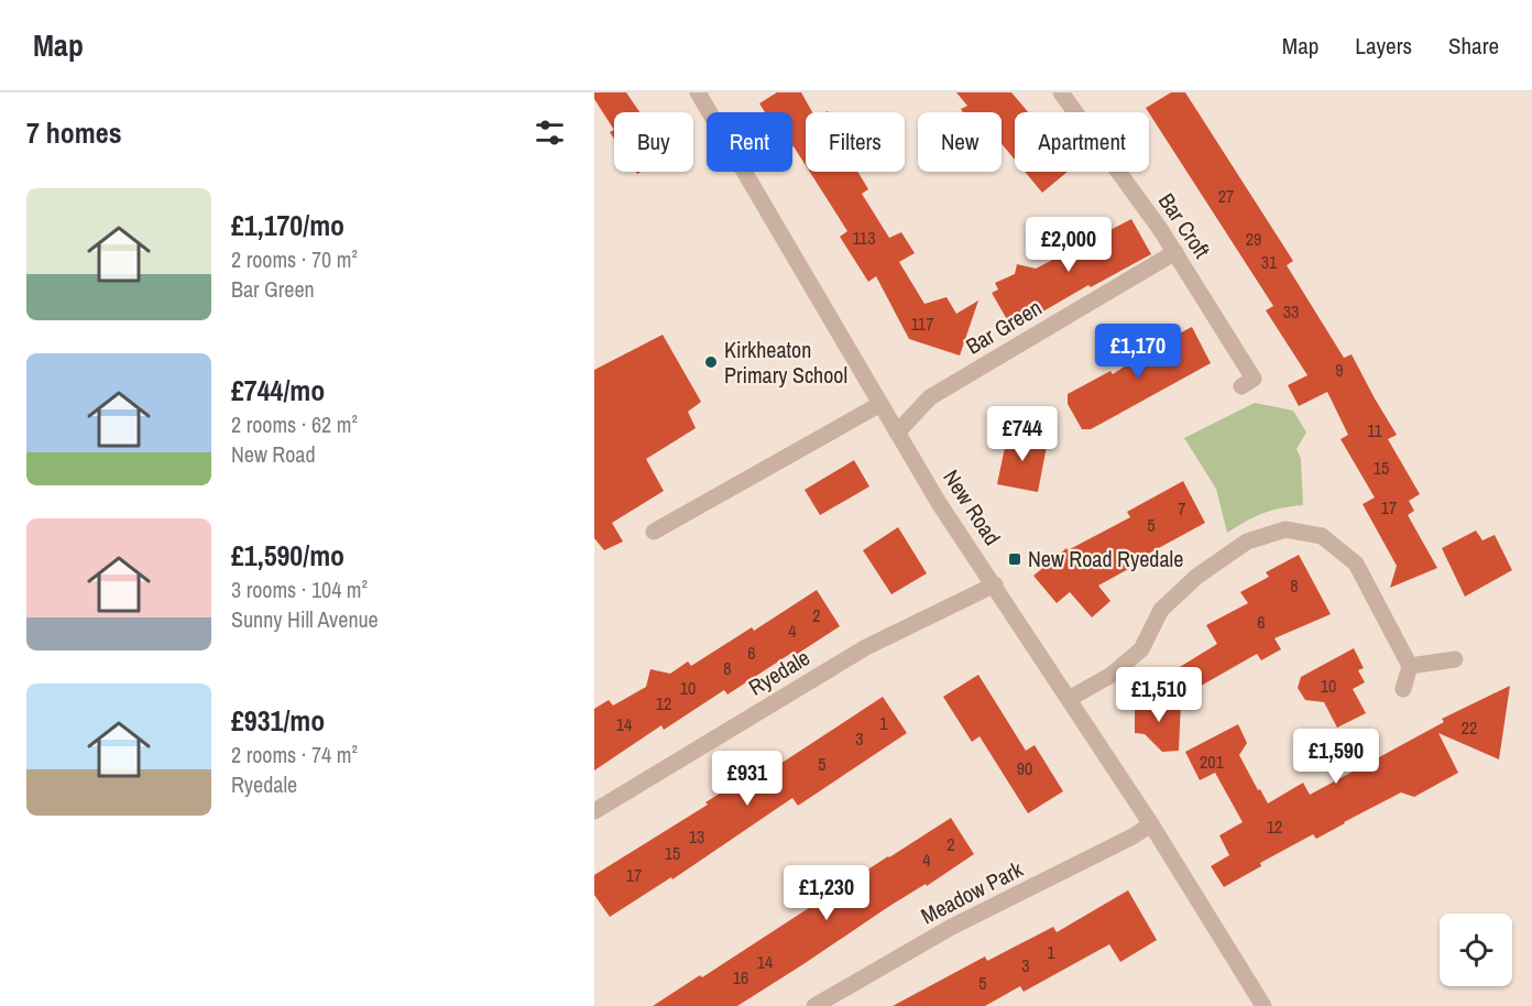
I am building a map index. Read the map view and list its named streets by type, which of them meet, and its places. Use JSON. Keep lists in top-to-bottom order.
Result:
{
  "streets": {
    "street": [
      "Bar Croft",
      "Bar Green",
      "New Road",
      "Ryedale",
      "Meadow Park"
    ]
  },
  "crossings": [
    ["Bar Croft", "Bar Green"],
    ["Bar Green", "New Road"],
    ["New Road", "Ryedale"],
    ["New Road", "Meadow Park"]
  ],
  "places": {
    "other": ["Kirkheaton Primary School"],
    "transit": ["New Road Ryedale"]
  },
  "house_numbers": [
    "27",
    "113",
    "29",
    "31",
    "33",
    "117",
    "9",
    "11",
    "15",
    "17",
    "7",
    "5",
    "8",
    "2",
    "6",
    "4",
    "6",
    "8",
    "10",
    "10",
    "12",
    "1",
    "14",
    "22",
    "3",
    "201",
    "5",
    "90",
    "12",
    "13",
    "2",
    "15",
    "4",
    "17",
    "1",
    "14",
    "3",
    "16",
    "5"
  ],
  "page": {
    "header": "Map",
    "nav": ["Map", "Layers", "Share"],
    "heading": "7 homes",
    "chip": [
      "Buy",
      "Rent",
      "Filters",
      "New",
      "Apartment"
    ],
    "list": [
      {
        "name": "£1,170/mo",
        "note": "2 rooms · 70 m² · Bar Green"
      },
      {
        "name": "£744/mo",
        "note": "2 rooms · 62 m² · New Road"
      },
      {
        "name": "£1,590/mo",
        "note": "3 rooms · 104 m² · Sunny Hill Avenue"
      },
      {
        "name": "£931/mo",
        "note": "2 rooms · 74 m² · Ryedale"
      }
    ],
    "price": [
      "£2,000",
      "£1,170",
      "£744",
      "£1,510",
      "£1,590",
      "£931",
      "£1,230"
    ]
  }
}
